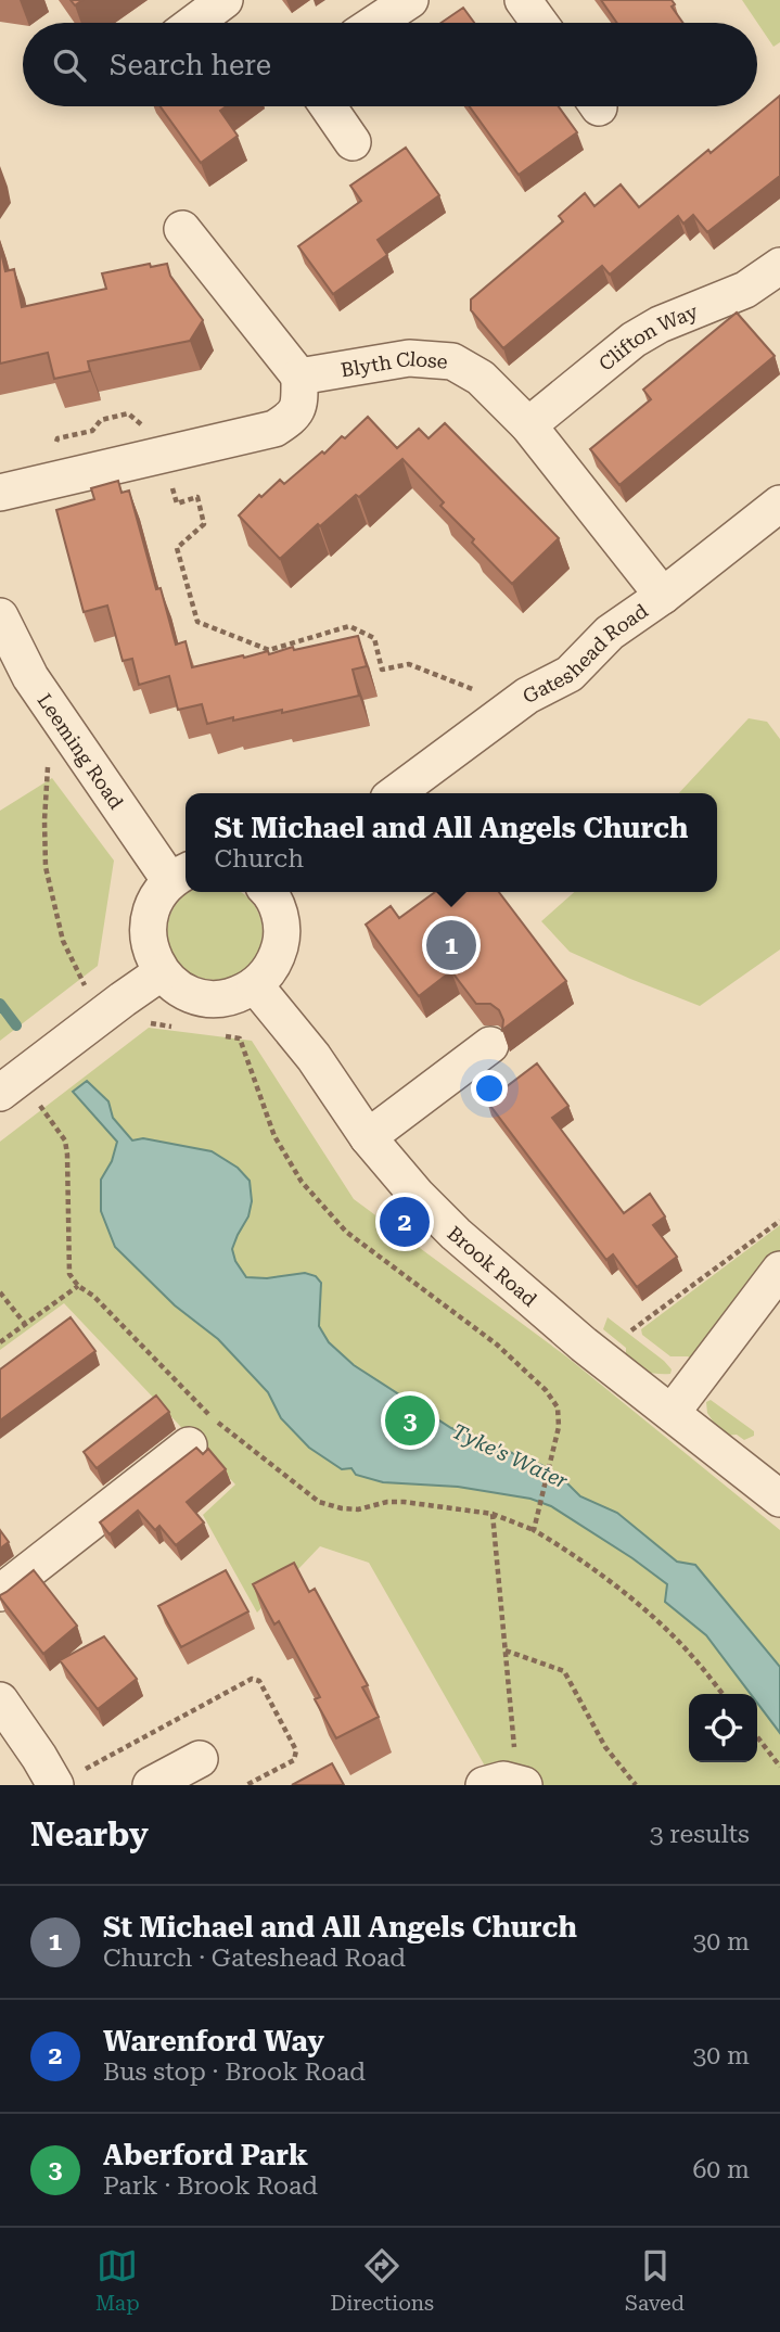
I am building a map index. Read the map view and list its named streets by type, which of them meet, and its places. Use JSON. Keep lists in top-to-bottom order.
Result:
{
  "streets": {
    "street": [
      "Clifton Way",
      "Blyth Close",
      "Gateshead Road",
      "Leeming Road",
      "Brook Road"
    ]
  },
  "crossings": [
    ["Clifton Way", "Blyth Close"],
    ["Blyth Close", "Gateshead Road"]
  ],
  "water": ["Tyke's Water"],
  "page": {
    "search": "Search here",
    "popup": ["St Michael and All Angels Church", "Church"],
    "pins": ["1", "2", "3"],
    "heading": ["Nearby", "3 results"],
    "list": [
      {
        "mark": "1",
        "name": "St Michael and All Angels Church",
        "note": "Church · Gateshead Road",
        "value": "30 m"
      },
      {
        "mark": "2",
        "name": "Warenford Way",
        "note": "Bus stop · Brook Road",
        "value": "30 m"
      },
      {
        "mark": "3",
        "name": "Aberford Park",
        "note": "Park · Brook Road",
        "value": "60 m"
      }
    ],
    "nav": ["Map", "Directions", "Saved"]
  }
}
